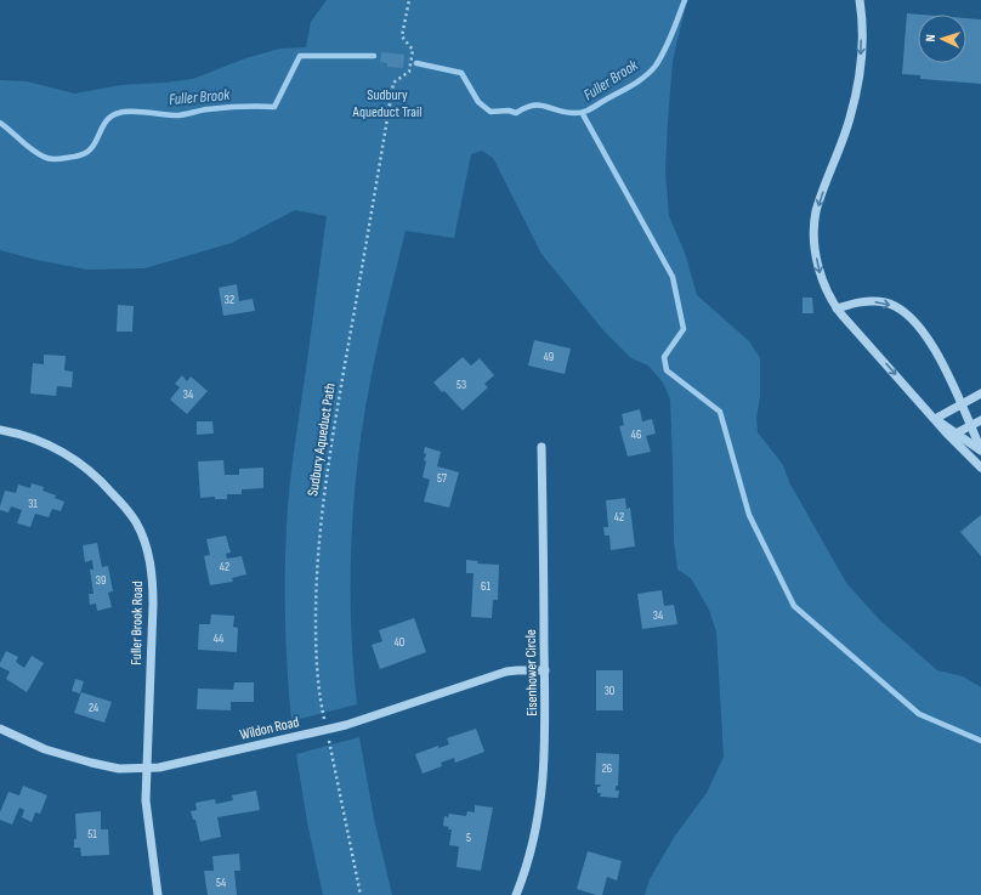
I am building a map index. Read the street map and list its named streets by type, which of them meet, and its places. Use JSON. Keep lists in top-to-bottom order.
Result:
{
  "streets": {
    "street": ["Fuller Brook Road", "Eisenhower Circle", "Wildon Road"],
    "path": ["Sudbury Aqueduct Path"]
  },
  "crossings": [
    ["Sudbury Aqueduct Path", "Wildon Road"],
    ["Fuller Brook Road", "Wildon Road"],
    ["Eisenhower Circle", "Wildon Road"]
  ],
  "water": ["Fuller Brook"],
  "parks": ["Sudbury Aqueduct Trail"],
  "house_numbers": [
    "32",
    "49",
    "53",
    "34",
    "46",
    "57",
    "31",
    "42",
    "42",
    "39",
    "61",
    "34",
    "44",
    "40",
    "30",
    "24",
    "26",
    "51",
    "5",
    "54"
  ],
  "north": "left"
}
